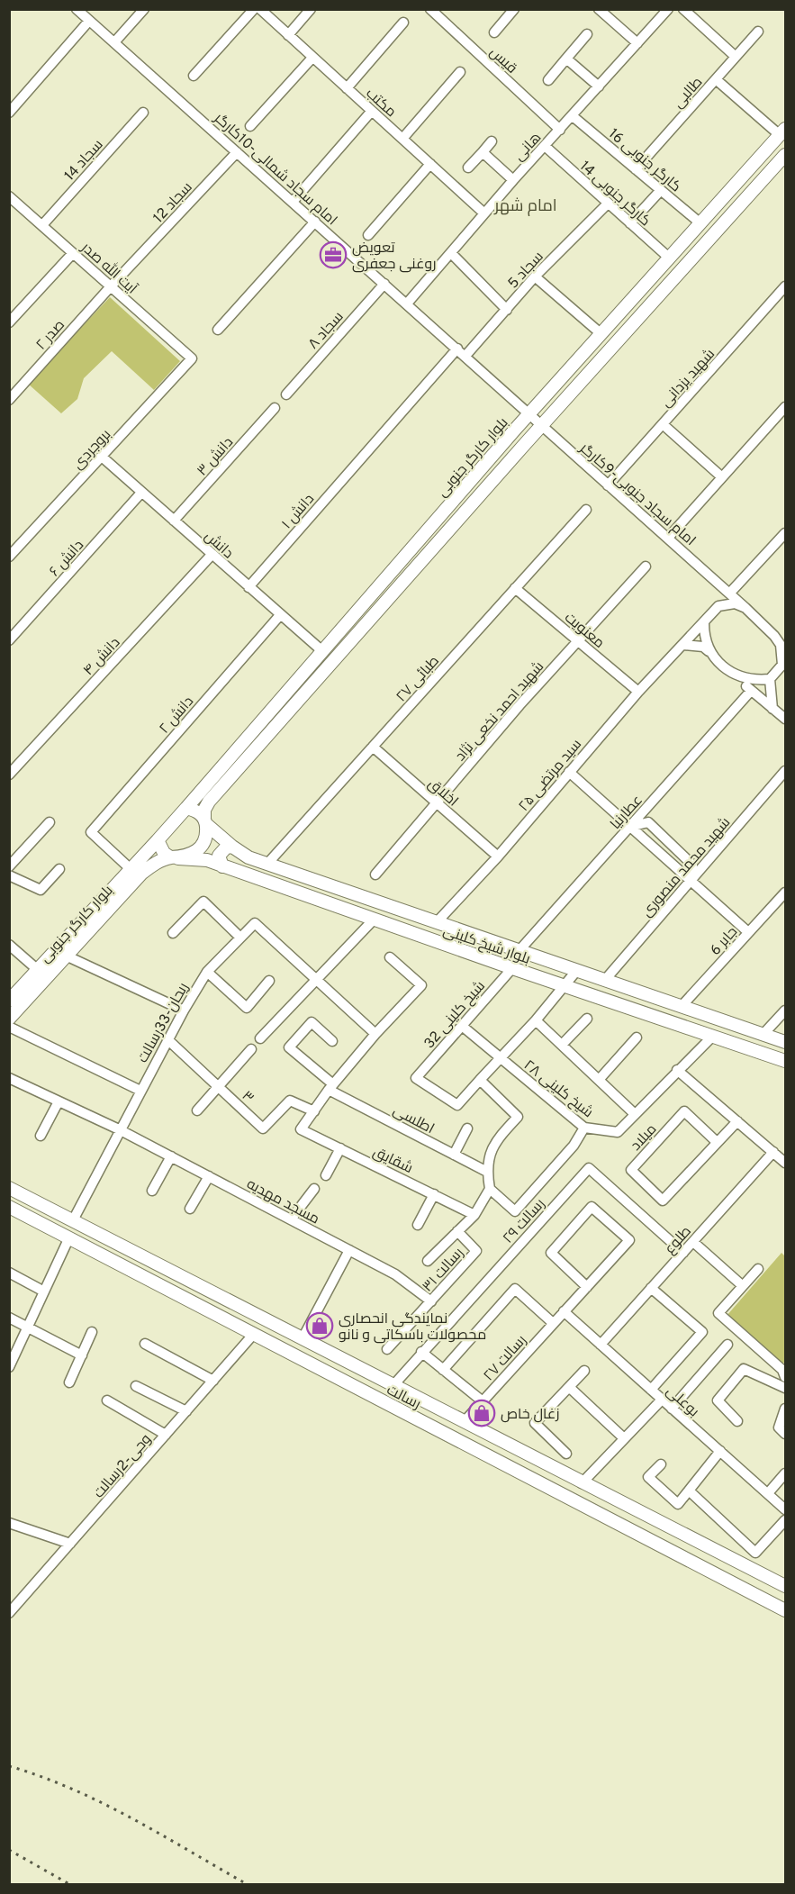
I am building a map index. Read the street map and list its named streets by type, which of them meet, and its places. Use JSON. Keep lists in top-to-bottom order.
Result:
{
  "streets": {
    "main road": ["بلوار کارگر جنوبی", "بلوار شیخ کلینی", "رسالت"],
    "street": [
      "قیس",
      "طالبی",
      "مکتب",
      "هانی",
      "سجاد 14",
      "کارگر جنوبی 16",
      "امام سجاد شمالی-10کارگر",
      "کارگر جنوبی 14",
      "سجاد 12",
      "آیت الله صدر",
      "سجاد 5",
      "سجاد ۸",
      "صدر ۲",
      "شهید یزدانی",
      "بروجردی",
      "دانش ۳",
      "امام سجاد جنوبی-9کارگر",
      "دانش ۱",
      "دانش",
      "دانش ۶",
      "معنویت",
      "دانش ۴",
      "طبائی ۲۷",
      "شهید احمد نخعی نژاد",
      "دانش ۲",
      "۲۵ سید مرتضی",
      "اخلاق",
      "عطارنیا",
      "شهید محمد منصوری",
      "جابر 6",
      "شیخ کلینی 32",
      "ریحان-33رسالت",
      "شیخ کلینی ۲۸",
      "۳",
      "اطلسی",
      "میلاد",
      "شقایق",
      "مسجد مهدیه",
      "رسالت ۲۹",
      "طلوع",
      "رسالت ۳۱",
      "رسالت ۲۷",
      "بوعلی",
      "وحی-2رسالت"
    ]
  },
  "crossings": [
    ["قیس", "هانی"],
    ["طالبی", "کارگر جنوبی 16"],
    ["مکتب", "هانی"],
    ["هانی", "کارگر جنوبی 16"],
    ["هانی", "امام سجاد شمالی-10کارگر"],
    ["هانی", "کارگر جنوبی 14"],
    ["سجاد 14", "آیت الله صدر"],
    ["کارگر جنوبی 16", "بلوار کارگر جنوبی"],
    ["امام سجاد شمالی-10کارگر", "سجاد 12"],
    ["امام سجاد شمالی-10کارگر", "سجاد 5"],
    ["امام سجاد شمالی-10کارگر", "سجاد ۸"],
    ["امام سجاد شمالی-10کارگر", "بلوار کارگر جنوبی"],
    ["امام سجاد شمالی-10کارگر", "امام سجاد جنوبی-9کارگر"],
    ["امام سجاد شمالی-10کارگر", "دانش ۱"],
    ["کارگر جنوبی 14", "سجاد 5"],
    ["کارگر جنوبی 14", "بلوار کارگر جنوبی"],
    ["سجاد 12", "آیت الله صدر"],
    ["سجاد 12", "صدر ۲"],
    ["آیت الله صدر", "صدر ۲"],
    ["آیت الله صدر", "بروجردی"],
    ["شهید یزدانی", "امام سجاد جنوبی-9کارگر"],
    ["بروجردی", "دانش"],
    ["دانش ۳", "دانش"],
    ["بلوار کارگر جنوبی", "امام سجاد جنوبی-9کارگر"],
    ["بلوار کارگر جنوبی", "دانش"],
    ["بلوار کارگر جنوبی", "دانش ۲"],
    ["بلوار کارگر جنوبی", "بلوار شیخ کلینی"],
    ["امام سجاد جنوبی-9کارگر", "۲۵ سید مرتضی"],
    ["دانش ۱", "دانش"],
    ["دانش", "دانش ۶"],
    ["دانش", "دانش ۴"],
    ["دانش", "دانش ۲"],
    ["معنویت", "طبائی ۲۷"],
    ["معنویت", "شهید احمد نخعی نژاد"],
    ["معنویت", "۲۵ سید مرتضی"],
    ["طبائی ۲۷", "اخلاق"],
    ["طبائی ۲۷", "بلوار شیخ کلینی"],
    ["شهید احمد نخعی نژاد", "اخلاق"],
    ["۲۵ سید مرتضی", "اخلاق"],
    ["۲۵ سید مرتضی", "بلوار شیخ کلینی"],
    ["عطارنیا", "بلوار شیخ کلینی"],
    ["شهید محمد منصوری", "بلوار شیخ کلینی"],
    ["جابر 6", "بلوار شیخ کلینی"],
    ["بلوار شیخ کلینی", "شیخ کلینی 32"],
    ["بلوار شیخ کلینی", "شیخ کلینی ۲۸"],
    ["شیخ کلینی 32", "شیخ کلینی ۲۸"],
    ["ریحان-33رسالت", "۳"],
    ["ریحان-33رسالت", "مسجد مهدیه"],
    ["ریحان-33رسالت", "رسالت"],
    ["۳", "شقایق"],
    ["مسجد مهدیه", "رسالت ۳۱"],
    ["رسالت ۲۹", "طلوع"],
    ["رسالت ۲۹", "رسالت"],
    ["طلوع", "بوعلی"],
    ["رسالت ۲۷", "رسالت"],
    ["رسالت ۲۷", "بوعلی"],
    ["رسالت", "وحی-2رسالت"]
  ],
  "districts": ["امام شهر"],
  "places": {
    "office": ["تعویض روغنی جعفری"],
    "shop": ["نمایندگی انحصاری محصولات باسکاتی و نانو", "زغال خاص"]
  }
}
